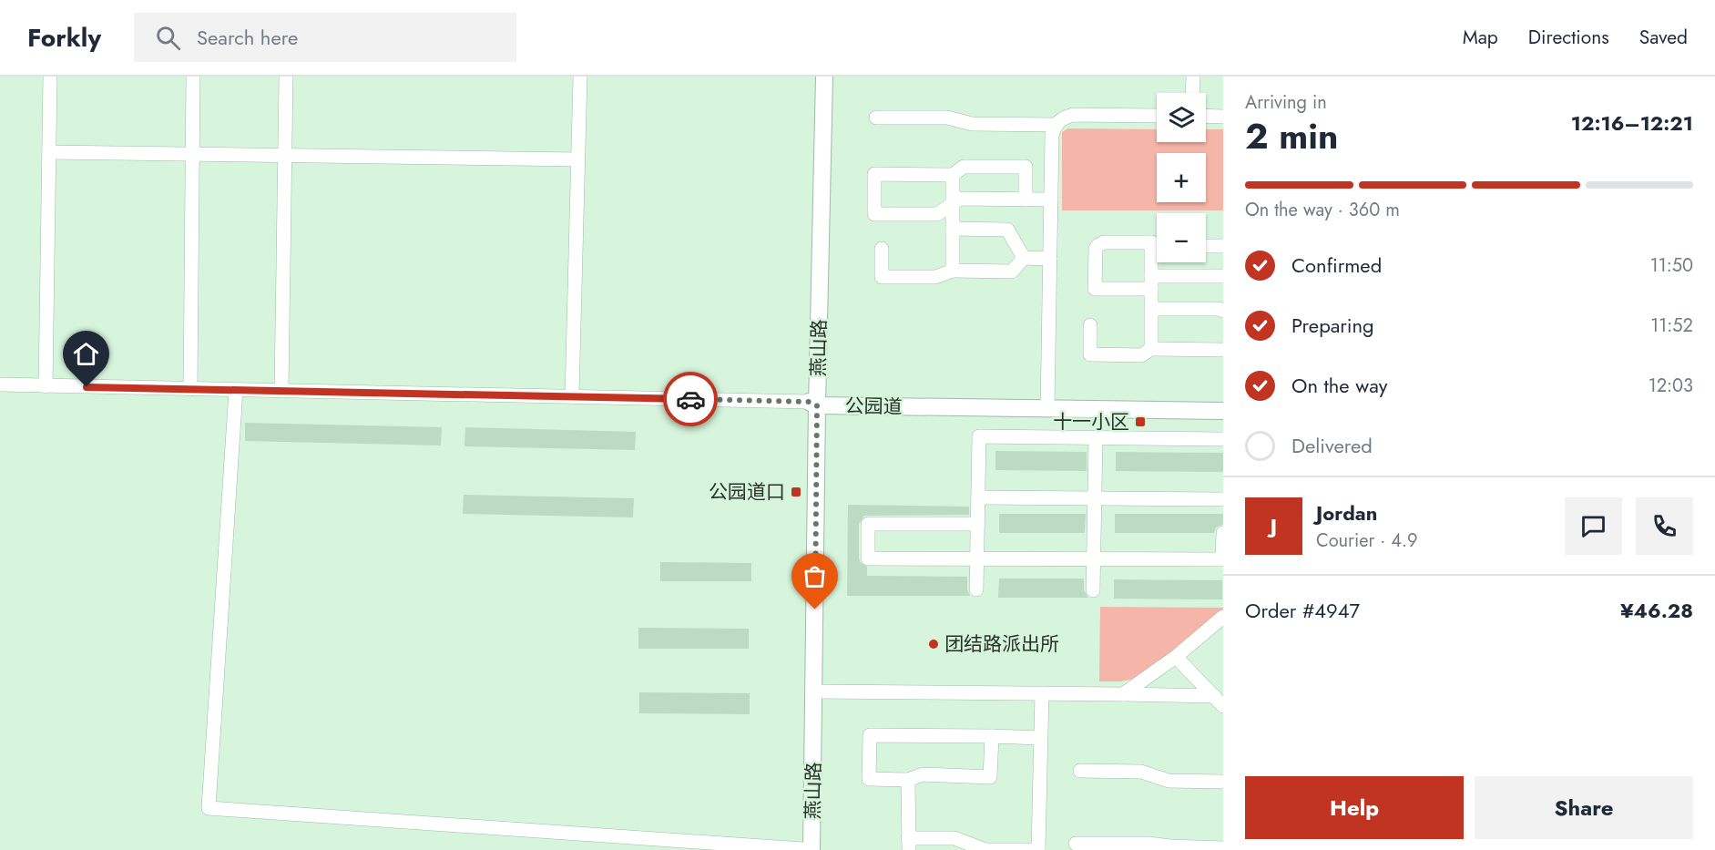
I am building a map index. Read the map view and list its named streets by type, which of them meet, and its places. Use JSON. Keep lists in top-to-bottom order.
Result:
{
  "streets": {
    "main road": ["燕山路", "公园道"]
  },
  "crossings": [
    ["燕山路", "公园道"]
  ],
  "places": {
    "transit": ["十一小区", "公园道口"],
    "other": ["团结路派出所"]
  },
  "page": {
    "header": "Forkly",
    "search": "Search here",
    "nav": ["Map", "Directions", "Saved"],
    "heading": ["2 min", "Arriving in", "12:16–12:21"],
    "panel": [
      "Jordan",
      "Courier · 4.9",
      "Order #4947",
      "¥46.28"
    ],
    "map_buttons": ["+", "−"],
    "bar": "On the way · 360 m",
    "list": [
      ["Confirmed", "11:50"],
      ["Preparing", "11:52"],
      ["On the way", "12:03"],
      "Delivered"
    ],
    "round": "J",
    "buttons": ["Help", "Share"]
  }
}
